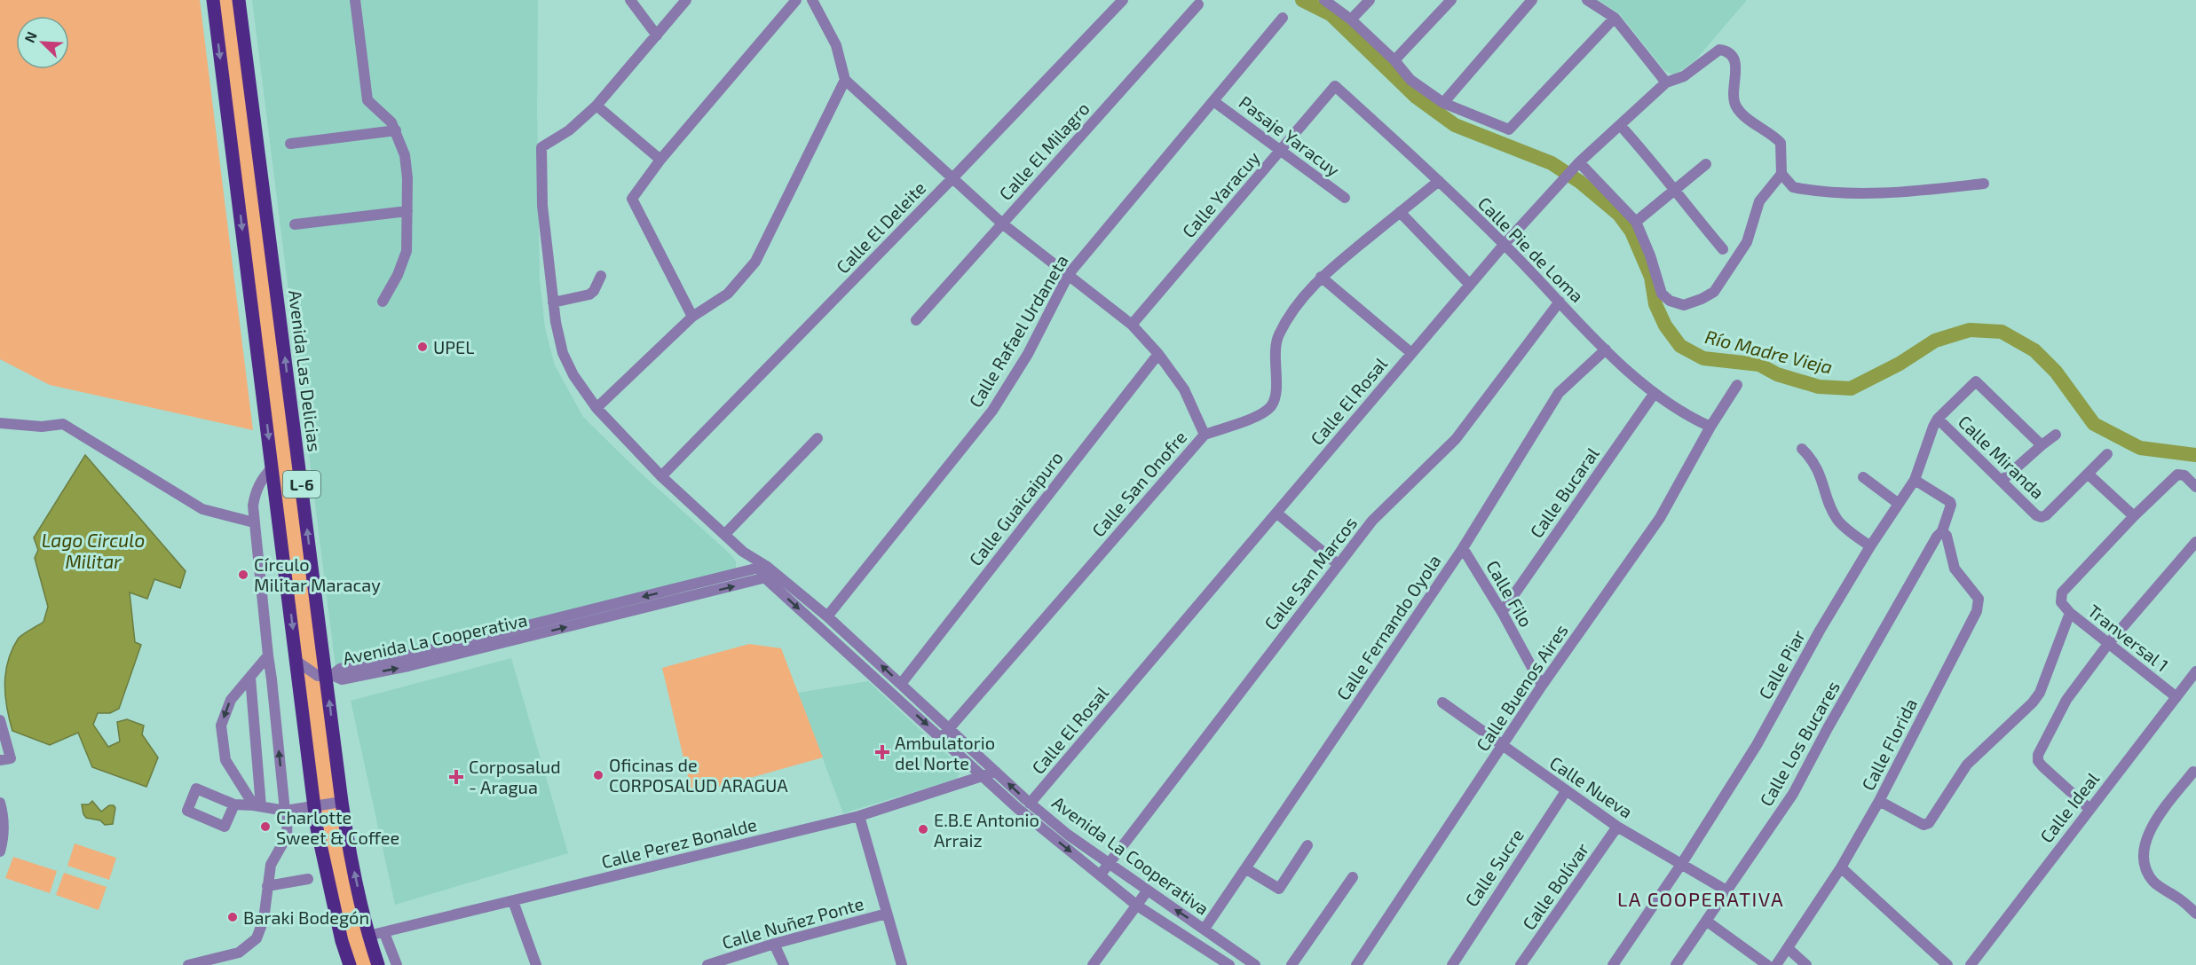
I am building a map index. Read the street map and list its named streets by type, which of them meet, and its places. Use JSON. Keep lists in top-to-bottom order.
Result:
{
  "streets": {
    "main road": ["Avenida Las Delicias", "L-6"],
    "street": [
      "Pasaje Yaracuy",
      "Calle El Milagro",
      "Calle Yaracuy",
      "Calle El Deleite",
      "Calle Pie de Loma",
      "Calle Rafael Urdaneta",
      "Calle El Rosal",
      "Calle Miranda",
      "Calle San Onofre",
      "Calle Bucaral",
      "Calle Guaicaipuro",
      "Calle San Marcos",
      "Calle Filo",
      "Calle Fernando Oyola",
      "Tranversal 1",
      "Avenida La Cooperativa",
      "Calle Piar",
      "Calle Buenos Aires",
      "Calle Los Bucares",
      "Calle Florida",
      "Calle Nueva",
      "Calle Ideal",
      "Calle Perez Bonalde",
      "Calle Sucre",
      "Calle Bolívar",
      "Calle Nuñez Ponte"
    ]
  },
  "crossings": [
    ["Pasaje Yaracuy", "Calle Yaracuy"],
    ["Pasaje Yaracuy", "Calle Rafael Urdaneta"],
    ["Calle Yaracuy", "Calle Pie de Loma"],
    ["Calle El Deleite", "Avenida La Cooperativa"],
    ["Calle Pie de Loma", "Calle El Rosal"],
    ["Calle Pie de Loma", "Calle San Onofre"],
    ["Calle Pie de Loma", "Calle Bucaral"],
    ["Calle Pie de Loma", "Calle San Marcos"],
    ["Calle Pie de Loma", "Calle Fernando Oyola"],
    ["Calle Pie de Loma", "Calle Buenos Aires"],
    ["Calle Rafael Urdaneta", "Avenida La Cooperativa"],
    ["Avenida Las Delicias", "Avenida La Cooperativa"],
    ["Avenida Las Delicias", "Calle Perez Bonalde"],
    ["Calle El Rosal", "Avenida La Cooperativa"],
    ["Calle Miranda", "Calle Piar"],
    ["Calle San Onofre", "Avenida La Cooperativa"],
    ["Calle Bucaral", "Calle Filo"],
    ["Calle Guaicaipuro", "Avenida La Cooperativa"],
    ["Calle San Marcos", "Avenida La Cooperativa"],
    ["Calle Filo", "Calle Fernando Oyola"],
    ["Calle Filo", "Calle Buenos Aires"],
    ["Calle Fernando Oyola", "Avenida La Cooperativa"],
    ["Tranversal 1", "Calle Ideal"],
    ["Avenida La Cooperativa", "Calle Perez Bonalde"],
    ["Calle Piar", "Calle Los Bucares"],
    ["Calle Piar", "Calle Nueva"],
    ["Calle Buenos Aires", "Calle Nueva"],
    ["Calle Los Bucares", "Calle Florida"],
    ["Calle Los Bucares", "Calle Nueva"],
    ["Calle Nueva", "Calle Sucre"],
    ["Calle Nueva", "Calle Bolívar"]
  ],
  "districts": ["LA COOPERATIVA"],
  "water": ["Río Madre Vieja", "Lago Circulo Militar"],
  "places": {
    "other": [
      "UPEL",
      "Círculo Militar Maracay",
      "Oficinas de CORPOSALUD ARAGUA",
      "Charlotte Sweet & Coffee",
      "E.B.E Antonio Arraiz",
      "Baraki Bodegón"
    ],
    "health": ["Ambulatorio del Norte", "Corposalud - Aragua"]
  },
  "north": "top left"
}
